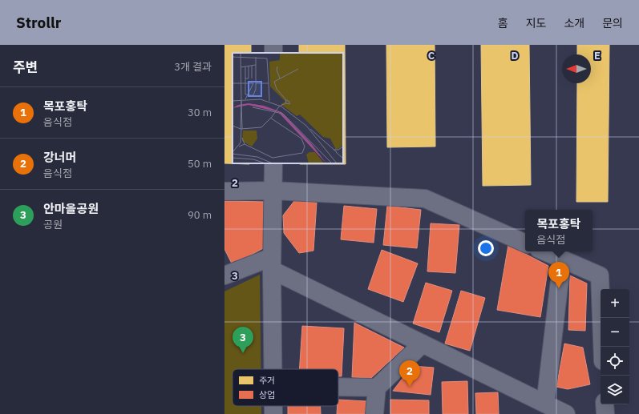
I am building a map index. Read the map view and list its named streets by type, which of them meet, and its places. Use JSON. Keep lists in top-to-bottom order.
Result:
{
  "legend": ["주거", "상업"],
  "north": "left",
  "page": {
    "header": "Strollr",
    "nav": [
      "홈",
      "지도",
      "소개",
      "문의"
    ],
    "heading": ["주변", "3개 결과"],
    "list": [
      {
        "mark": "1",
        "name": "목포홍탁",
        "note": "음식점",
        "value": "30 m"
      },
      {
        "mark": "2",
        "name": "강너머",
        "note": "음식점",
        "value": "50 m"
      },
      {
        "mark": "3",
        "name": "안마을공원",
        "note": "공원",
        "value": "90 m"
      }
    ],
    "popup": ["목포홍탁", "음식점"],
    "pins": ["1", "3", "2"],
    "map_buttons": ["+", "−"]
  },
  "grid": {
    "columns": ["C", "D", "E"],
    "rows": ["2", "3"]
  }
}
